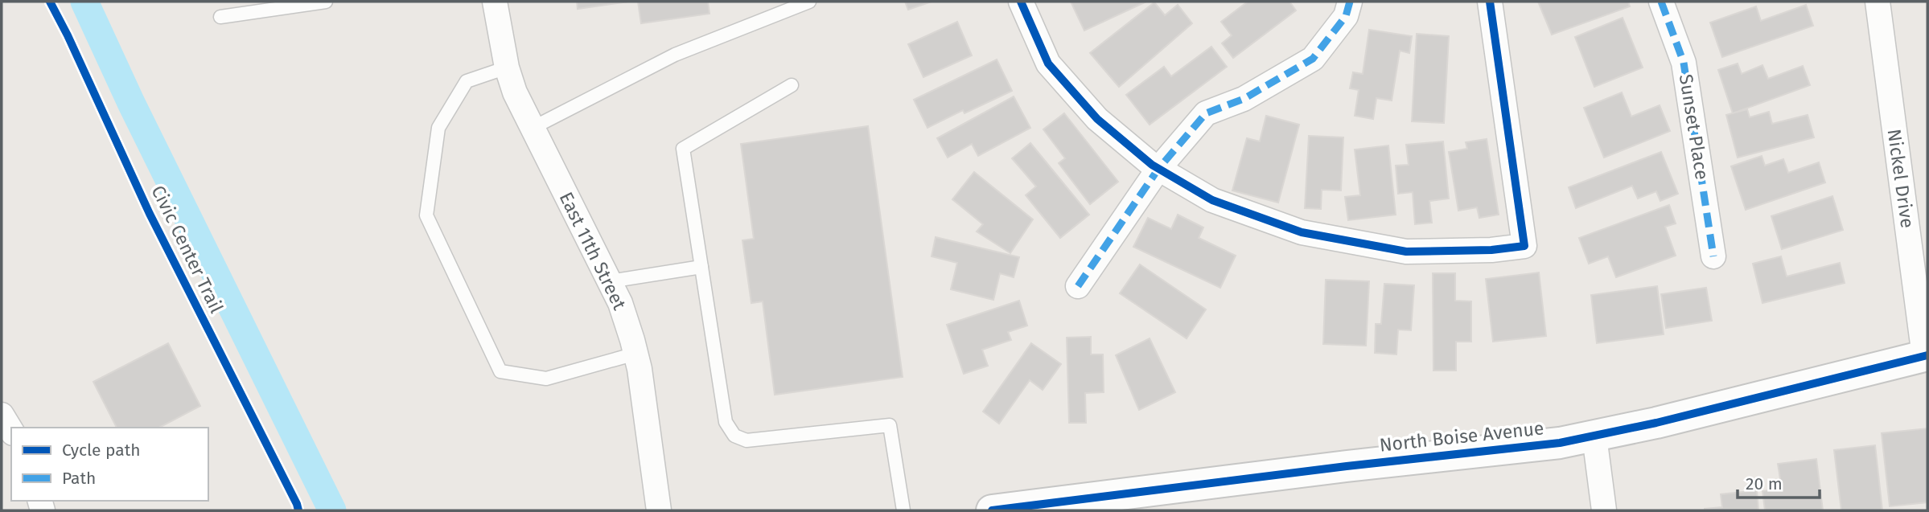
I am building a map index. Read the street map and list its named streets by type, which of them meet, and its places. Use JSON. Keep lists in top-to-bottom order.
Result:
{
  "streets": {
    "street": [
      "Sunset Place",
      "Nickel Drive",
      "East 11th Street",
      "North Boise Avenue"
    ],
    "cycle path": ["Civic Center Trail"]
  },
  "crossings": [
    ["Nickel Drive", "North Boise Avenue"]
  ],
  "legend": ["Cycle path", "Path"],
  "scale_bar": "20 m"
}
